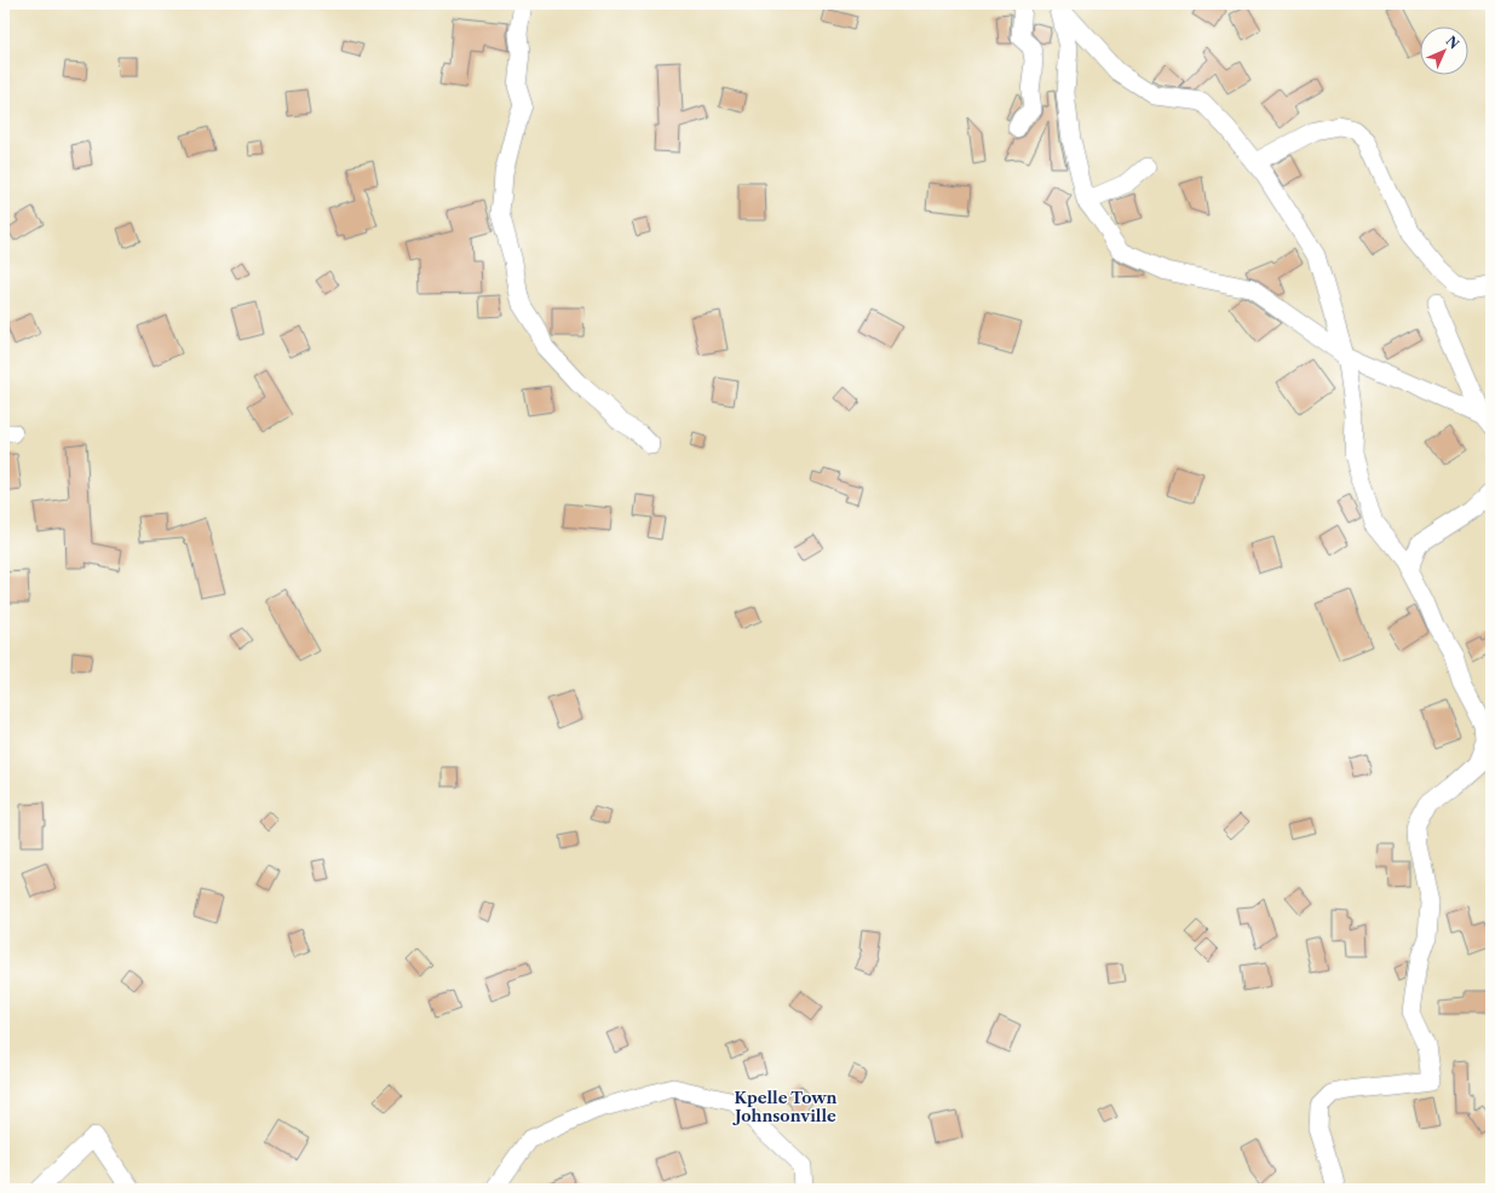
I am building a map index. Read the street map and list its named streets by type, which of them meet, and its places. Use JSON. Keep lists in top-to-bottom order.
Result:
{
  "districts": ["Kpelle Town Johnsonville"],
  "north": "top right"
}
